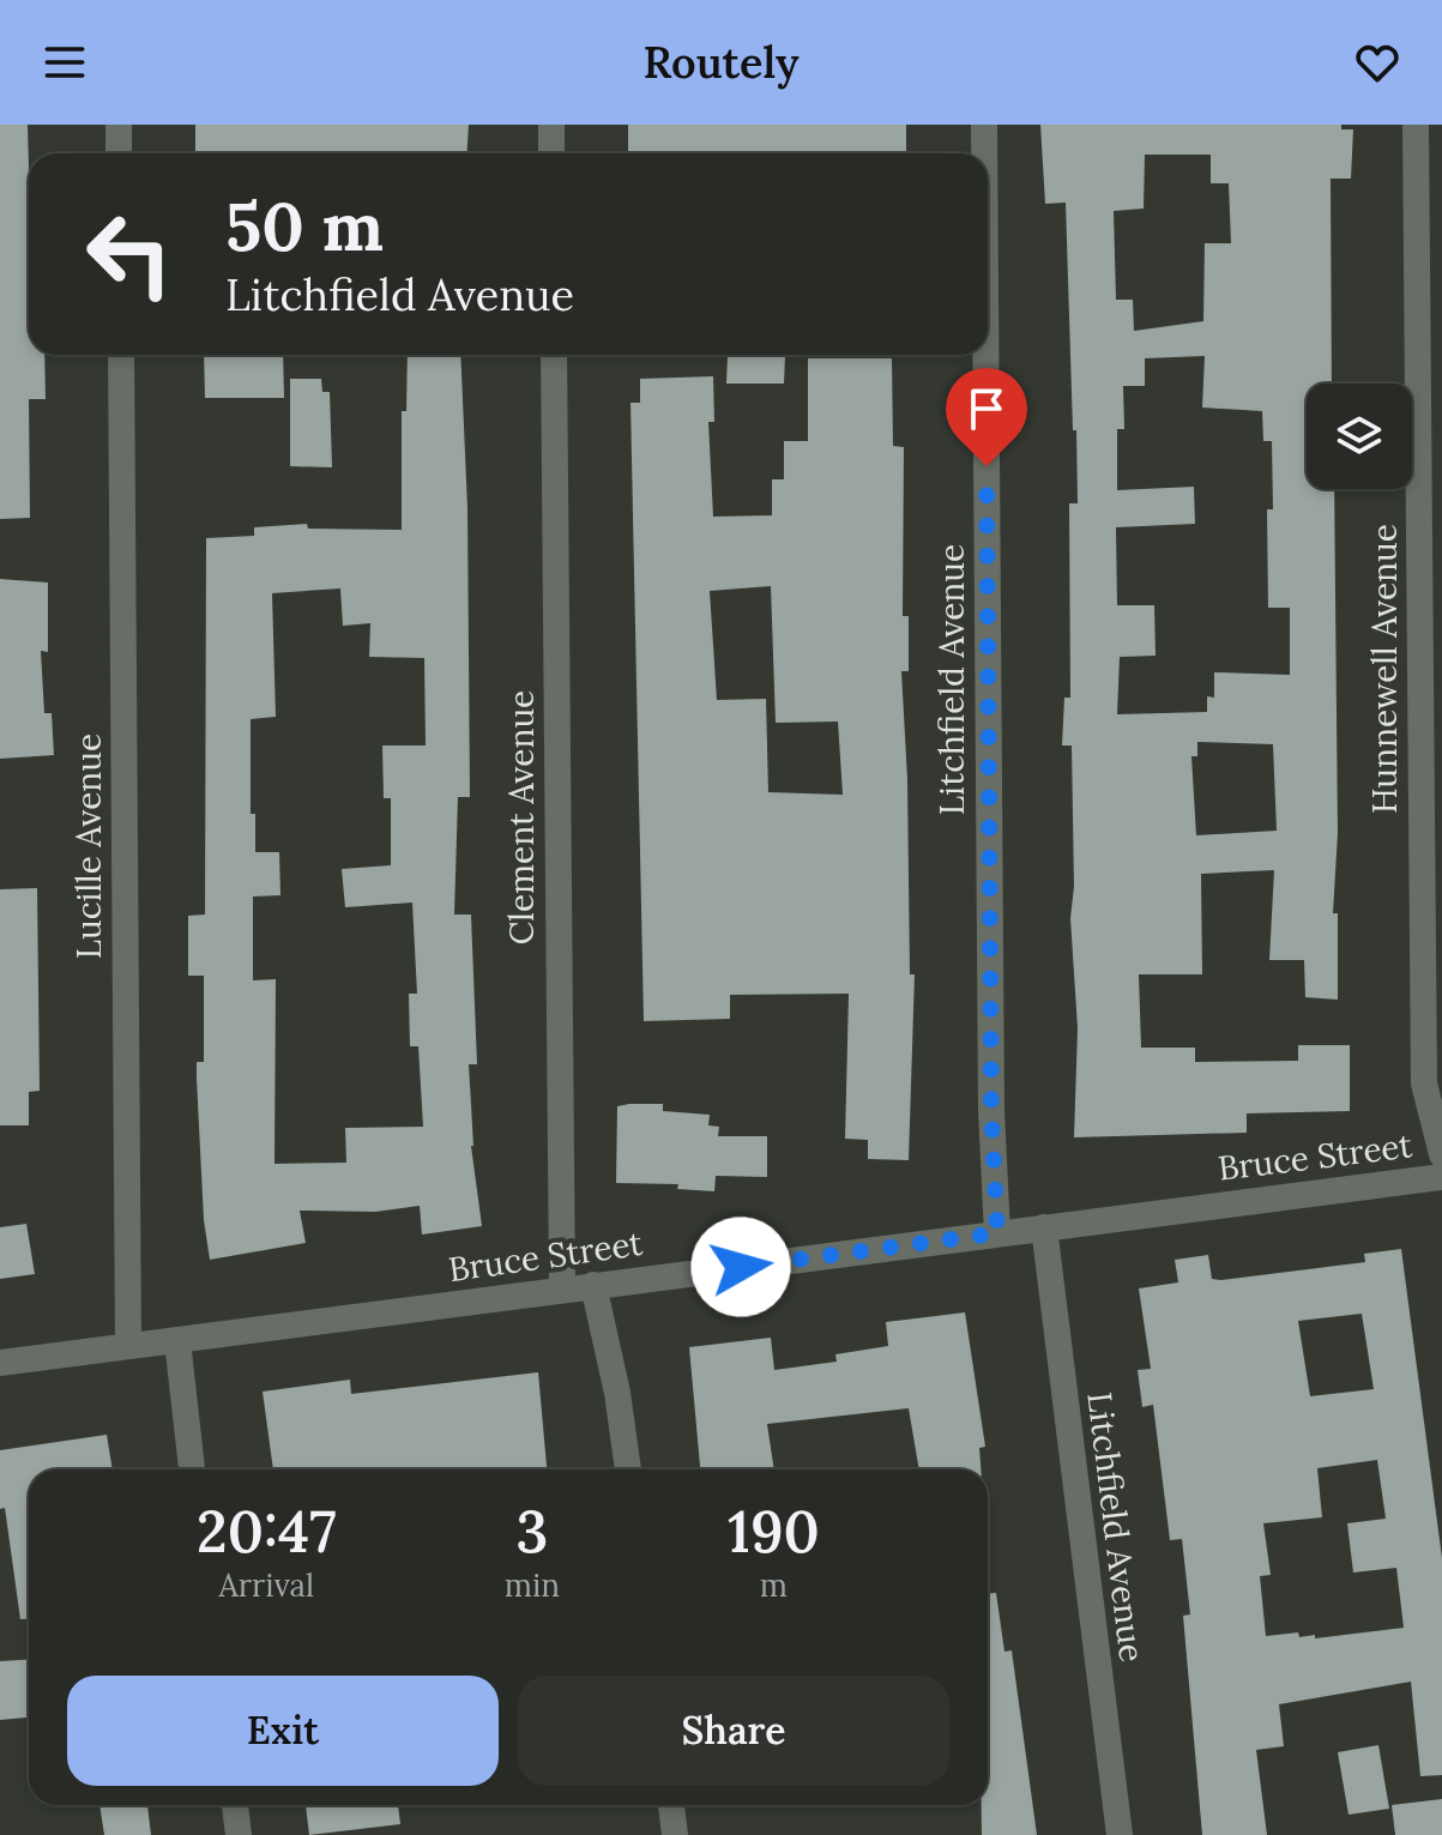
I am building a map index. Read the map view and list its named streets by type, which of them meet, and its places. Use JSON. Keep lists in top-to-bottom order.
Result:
{
  "streets": {
    "street": [
      "Hunnewell Avenue",
      "Litchfield Avenue",
      "Clement Avenue",
      "Lucille Avenue",
      "Bruce Street"
    ]
  },
  "crossings": [
    ["Litchfield Avenue", "Bruce Street"],
    ["Clement Avenue", "Bruce Street"],
    ["Lucille Avenue", "Bruce Street"]
  ],
  "page": {
    "header": "Routely",
    "turn": ["50 m", "Litchfield Avenue"],
    "eta": [
      "20:47",
      "Arrival",
      "3",
      "min",
      "190",
      "m"
    ],
    "buttons": ["Exit", "Share"]
  }
}
